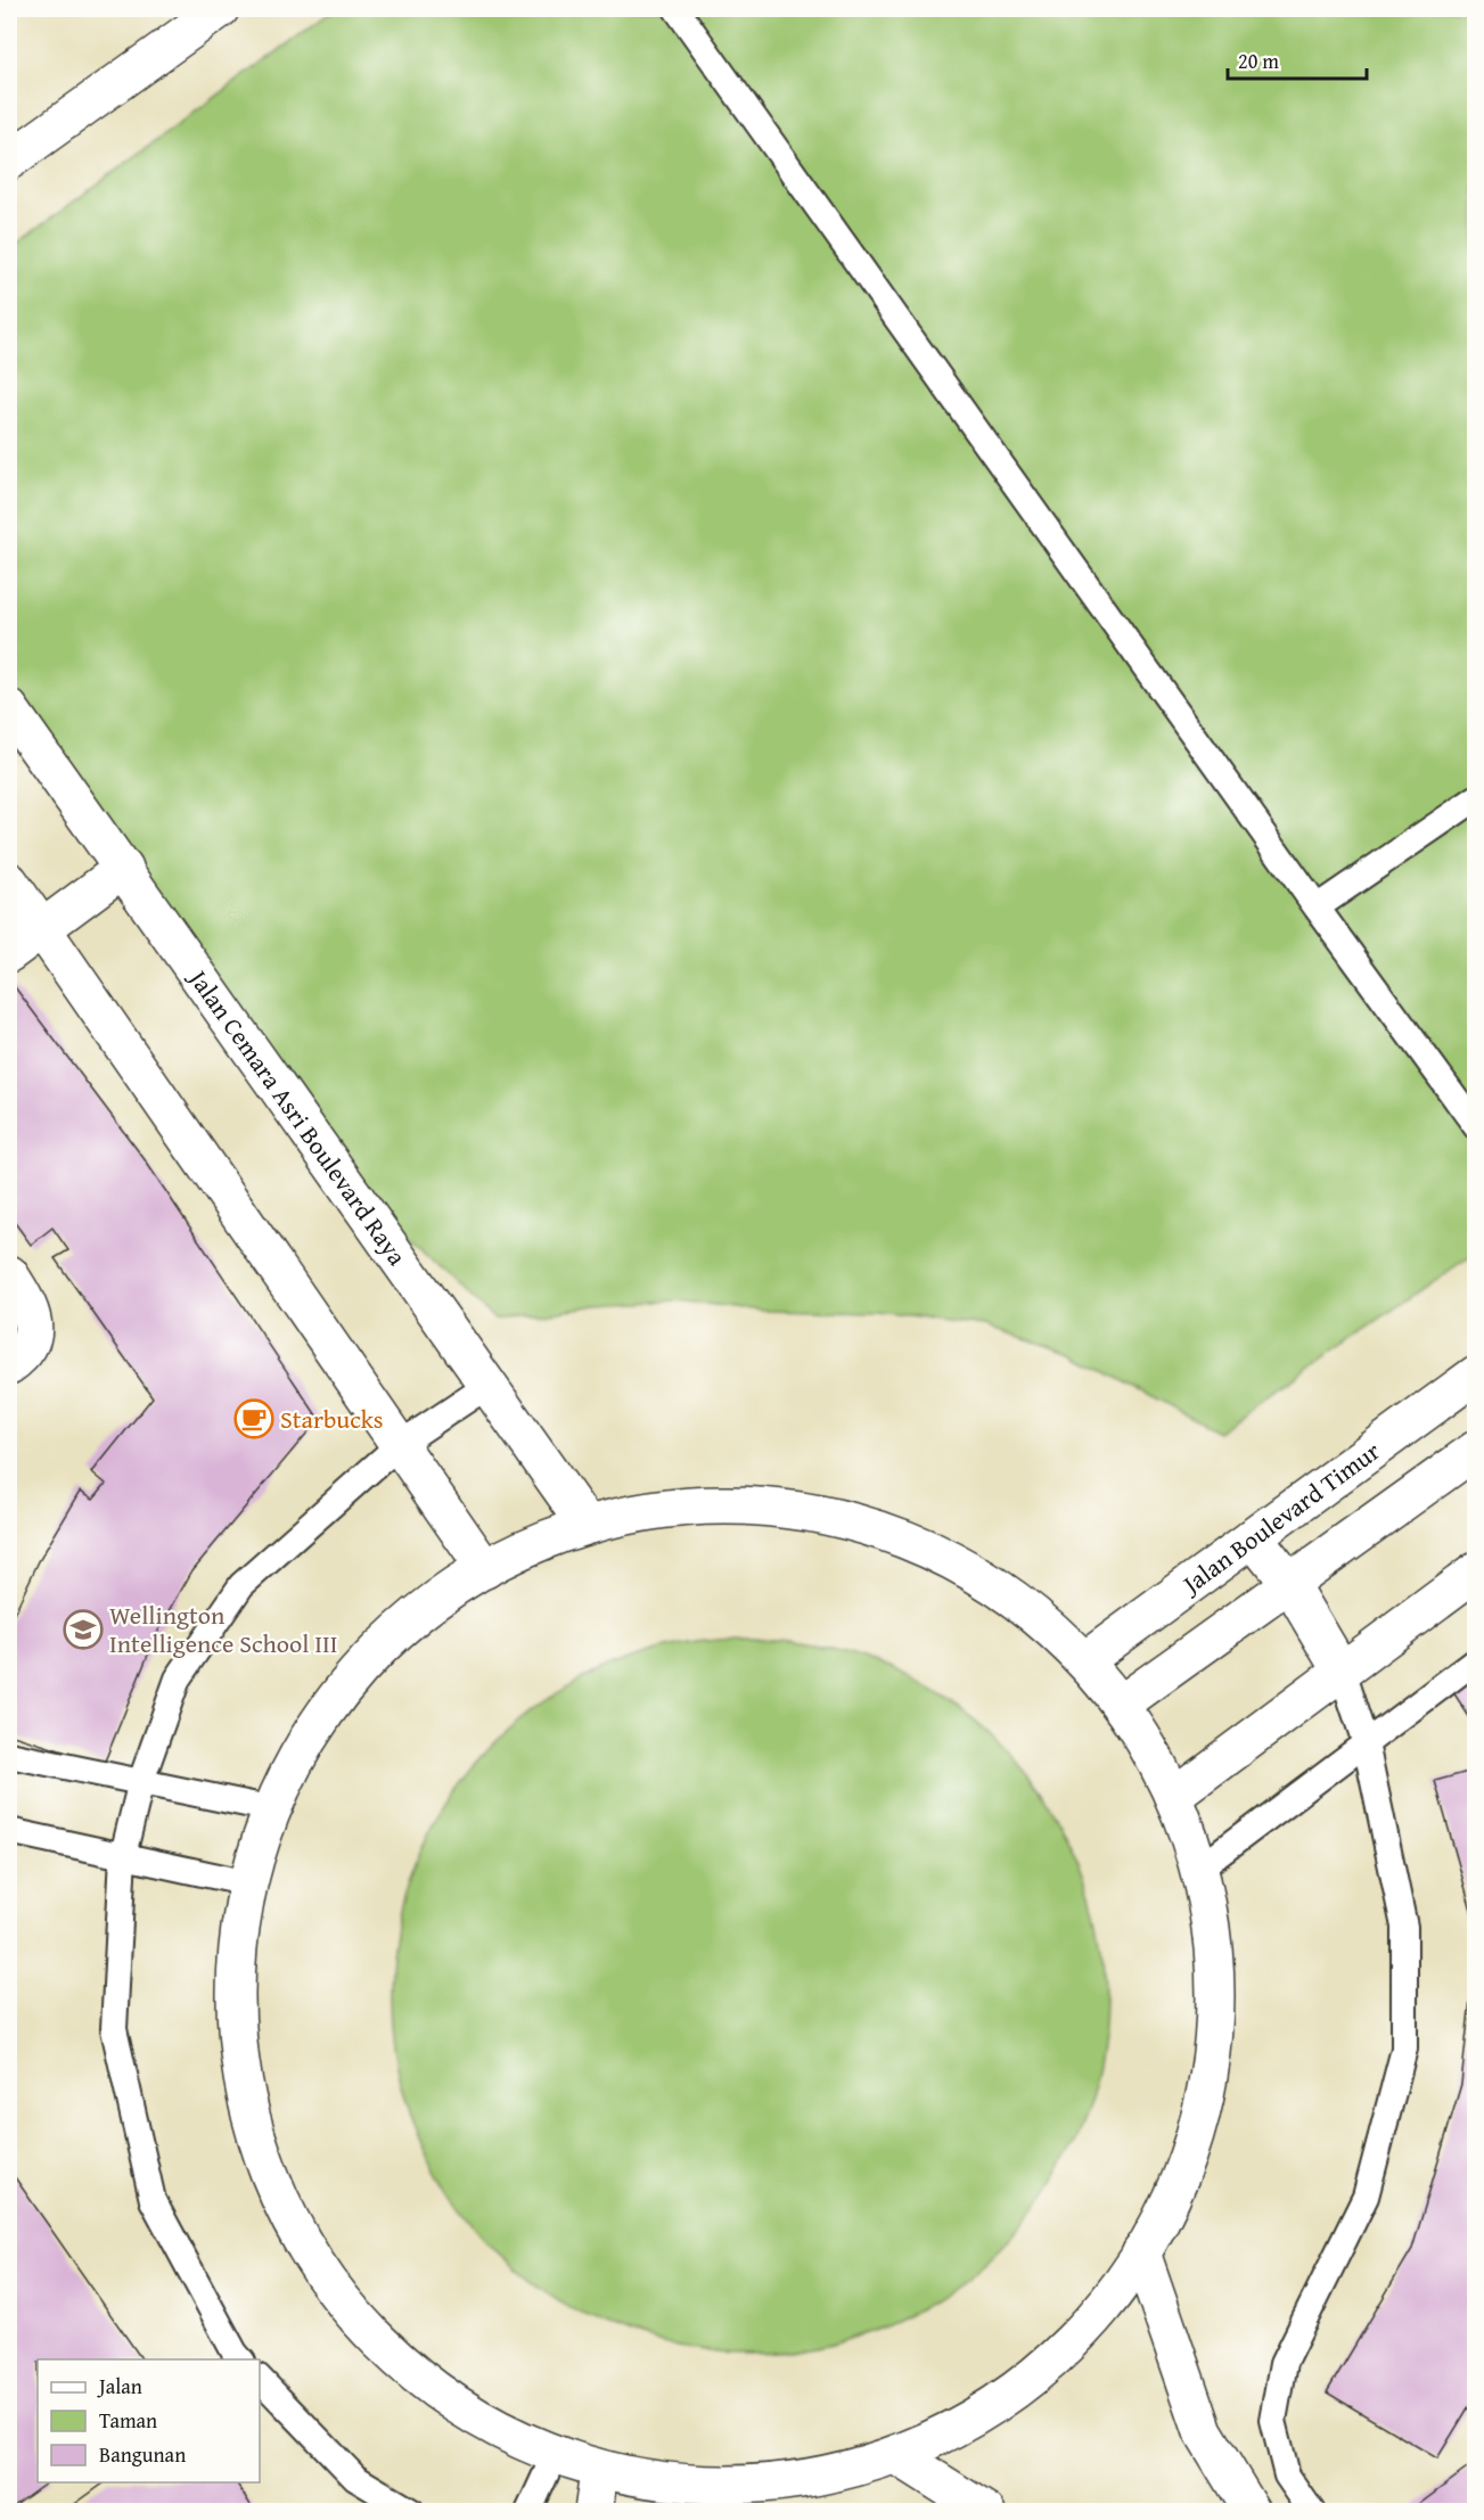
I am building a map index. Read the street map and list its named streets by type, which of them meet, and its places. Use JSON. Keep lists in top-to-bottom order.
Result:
{
  "streets": {
    "street": ["Jalan Cemara Asri Boulevard Raya", "Jalan Boulevard Timur"]
  },
  "places": {
    "cafe": ["Starbucks"],
    "school or university": ["Wellington Intelligence School III"]
  },
  "legend": ["Jalan", "Taman", "Bangunan"],
  "scale_bar": "20 m"
}
